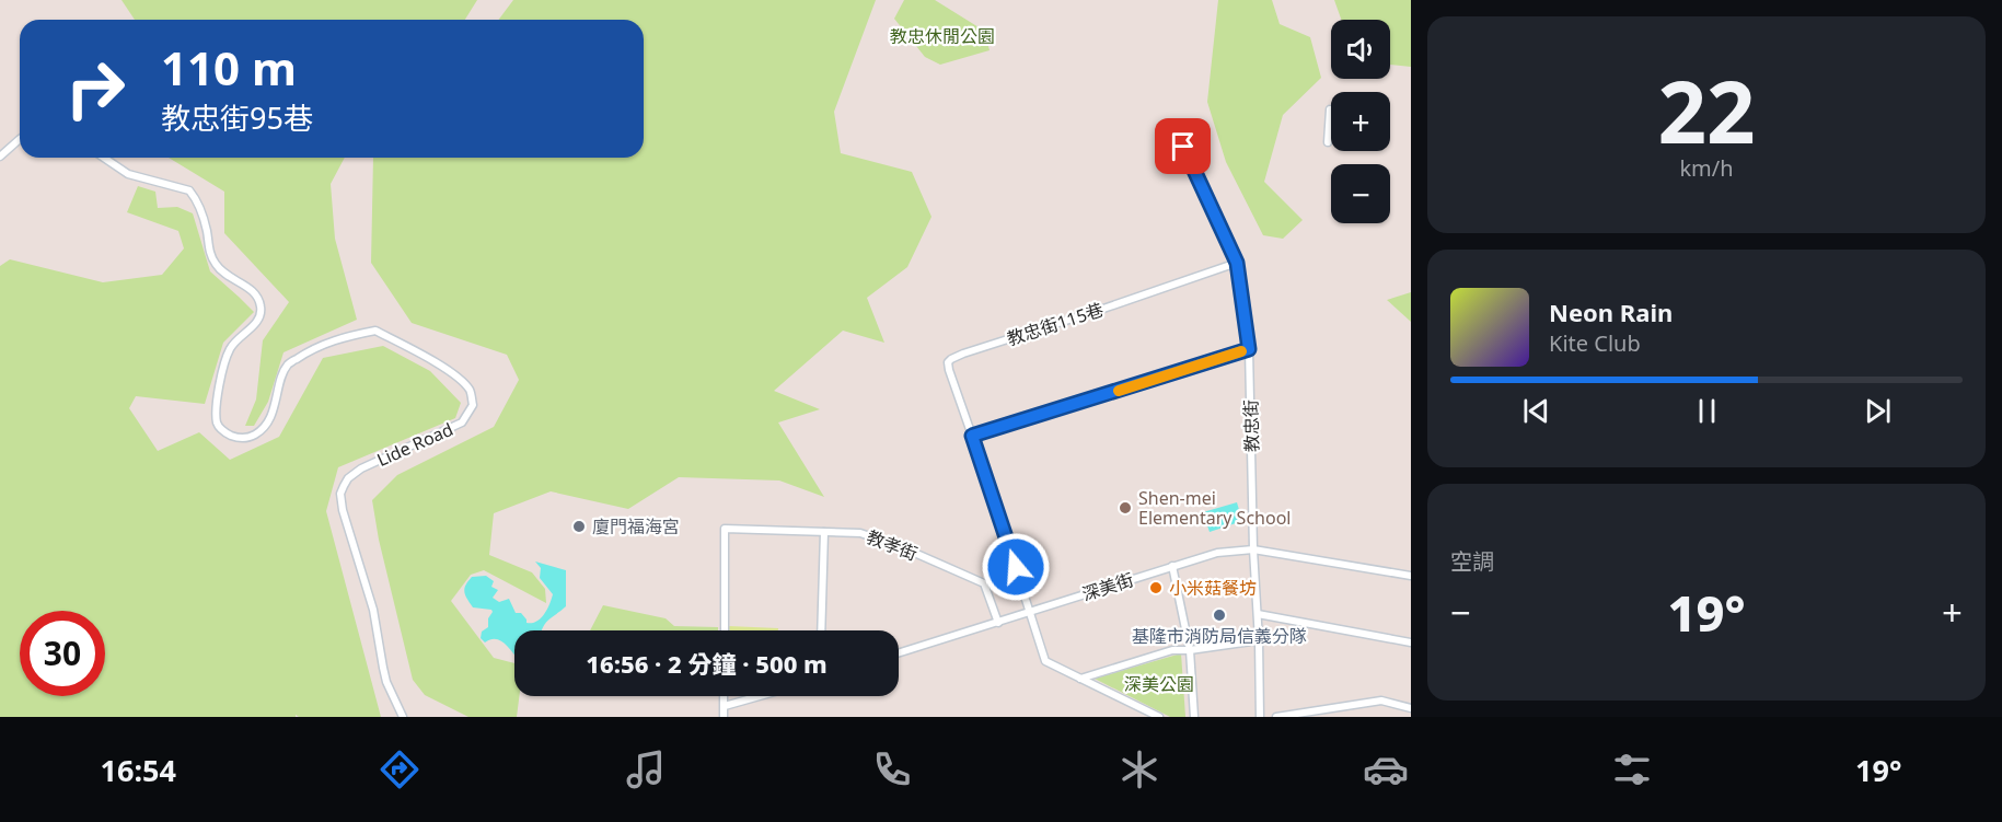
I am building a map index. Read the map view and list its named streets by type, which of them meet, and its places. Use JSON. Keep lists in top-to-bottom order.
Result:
{
  "streets": {
    "street": [
      "教忠街115巷",
      "教忠街",
      "Lide Road",
      "教孝街",
      "深美街"
    ]
  },
  "crossings": [
    ["教忠街115巷", "教忠街"],
    ["教忠街", "深美街"],
    ["教孝街", "深美街"]
  ],
  "parks": ["教忠休閒公園", "深美公園"],
  "places": [
    "Shen-mei Elementary School",
    "廈門福海宮",
    "小米菇餐坊",
    "基隆市消防局信義分隊"
  ],
  "page": {
    "tile": [
      ["22", "km/h"],
      "空調"
    ],
    "map_buttons": ["+", "−"],
    "turn": ["110 m", "教忠街95巷"],
    "song": ["Neon Rain", "Kite Club"],
    "heat": ["−", "19°", "+"],
    "limit": "30",
    "trip": "16:56 · 2 分鐘 · 500 m",
    "tabs": ["16:54", "19°"]
  }
}
